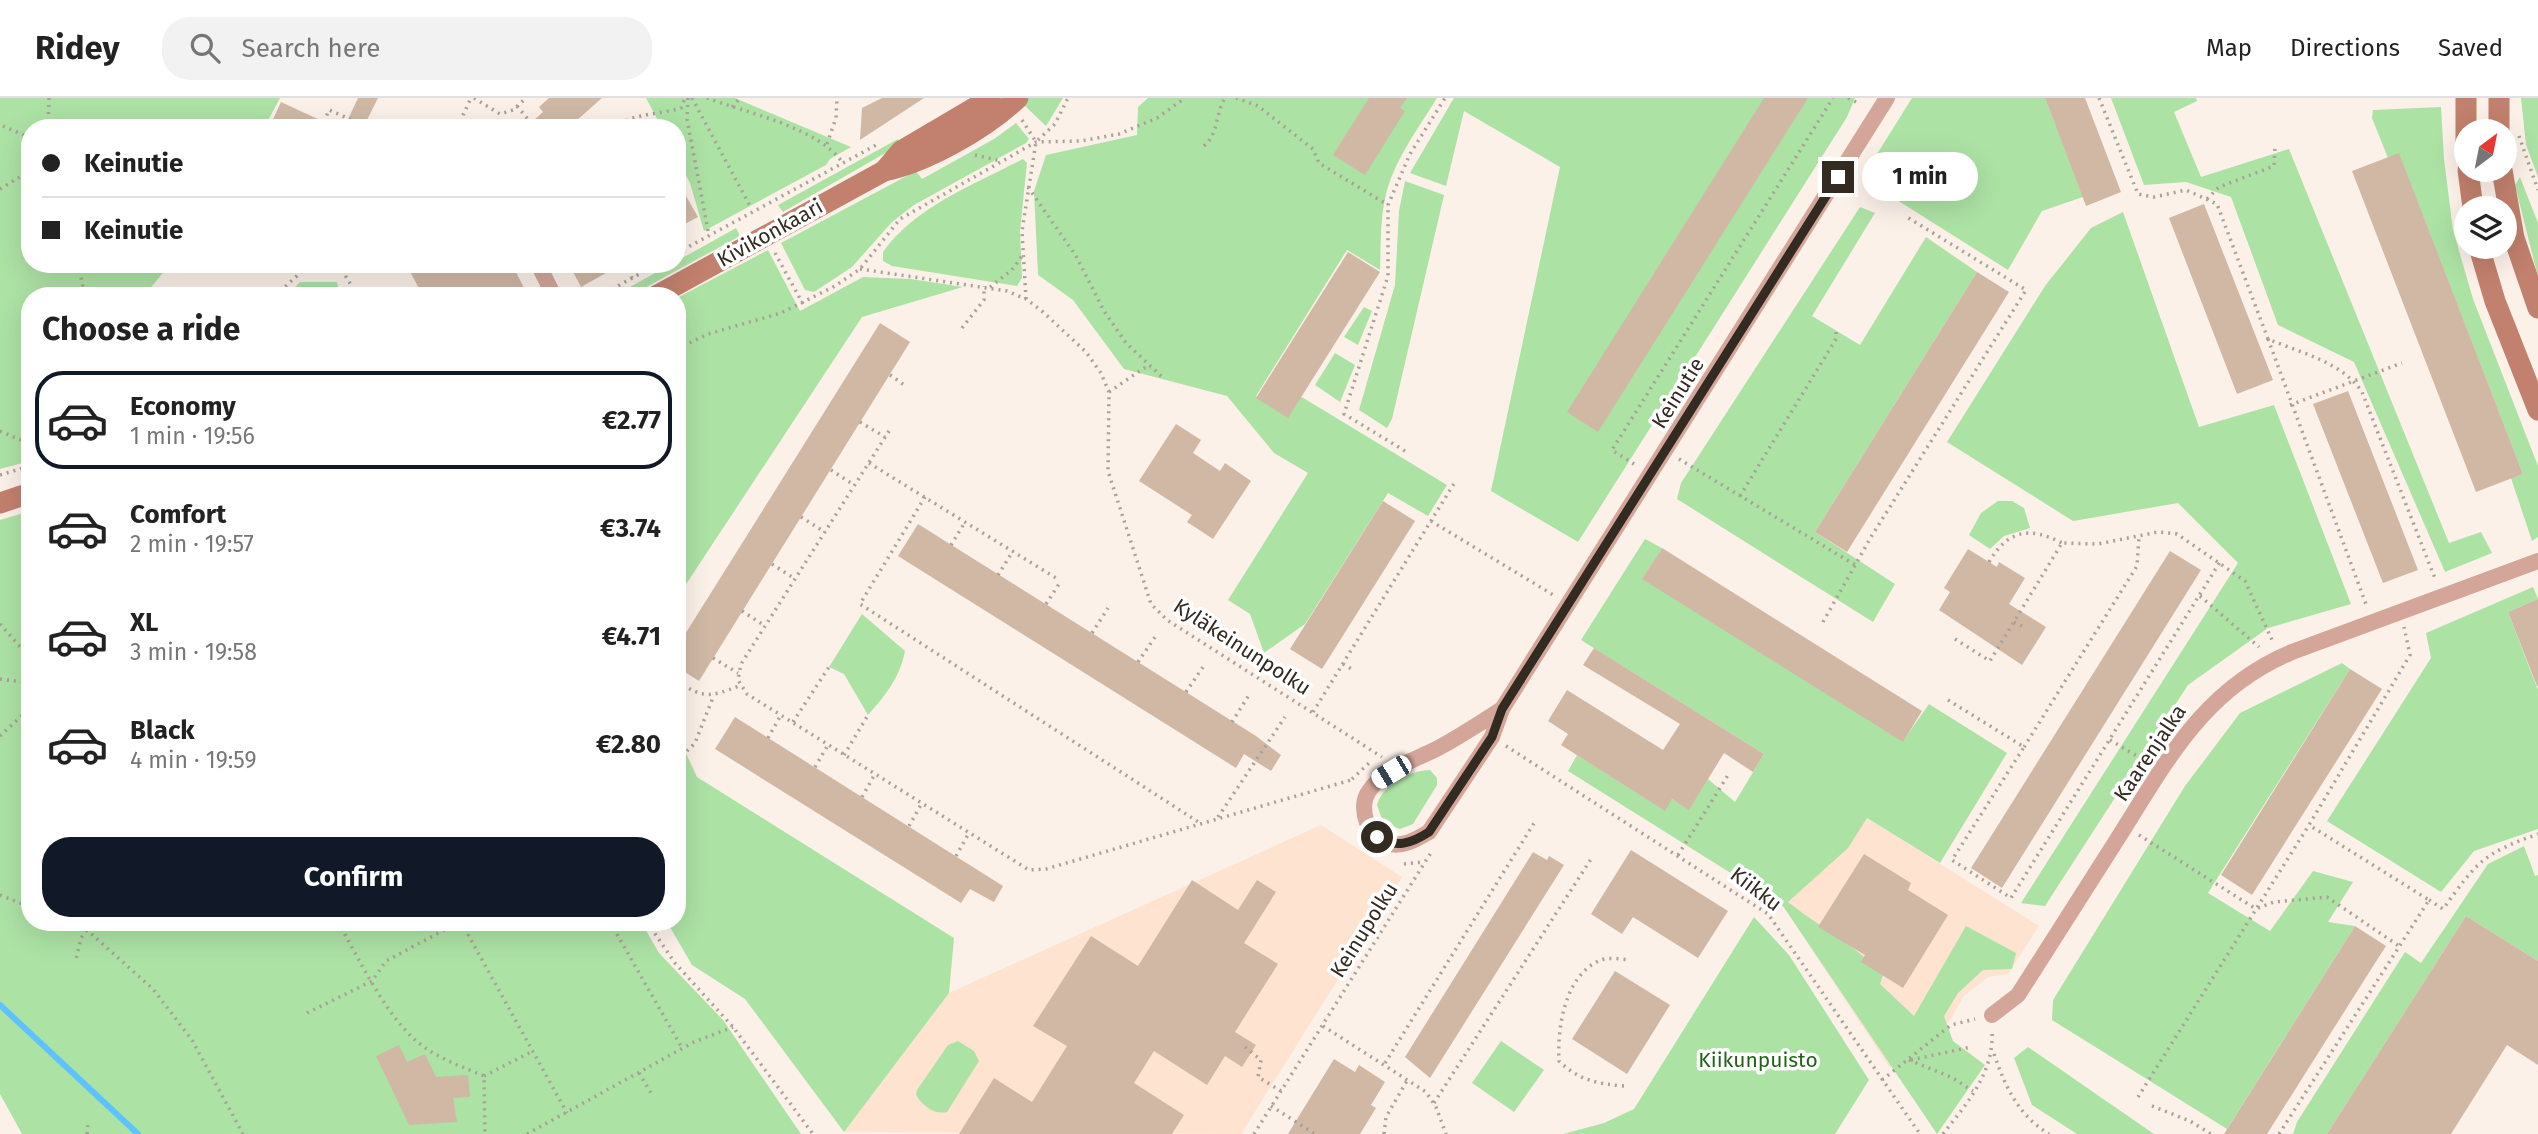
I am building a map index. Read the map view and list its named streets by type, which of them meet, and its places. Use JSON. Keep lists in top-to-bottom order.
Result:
{
  "streets": {
    "street": ["Kivikonkaari", "Keinutie", "Kaarenjalka"],
    "path": ["Kyläkeinunpolku", "Kiikku", "Keinupolku"]
  },
  "crossings": [
    ["Keinutie", "Kyläkeinunpolku"]
  ],
  "parks": ["Kiikunpuisto"],
  "north": "top right",
  "page": {
    "header": "Ridey",
    "search": "Search here",
    "nav": ["Map", "Directions", "Saved"],
    "banner": ["Keinutie", "Keinutie"],
    "bubble": "1 min",
    "heading": "Choose a ride",
    "list": [
      {
        "name": "Economy",
        "note": "1 min · 19:56",
        "value": "€2.77"
      },
      {
        "name": "Comfort",
        "note": "2 min · 19:57",
        "value": "€3.74"
      },
      {
        "name": "XL",
        "note": "3 min · 19:58",
        "value": "€4.71"
      },
      {
        "name": "Black",
        "note": "4 min · 19:59",
        "value": "€2.80"
      }
    ],
    "buttons": "Confirm"
  }
}
